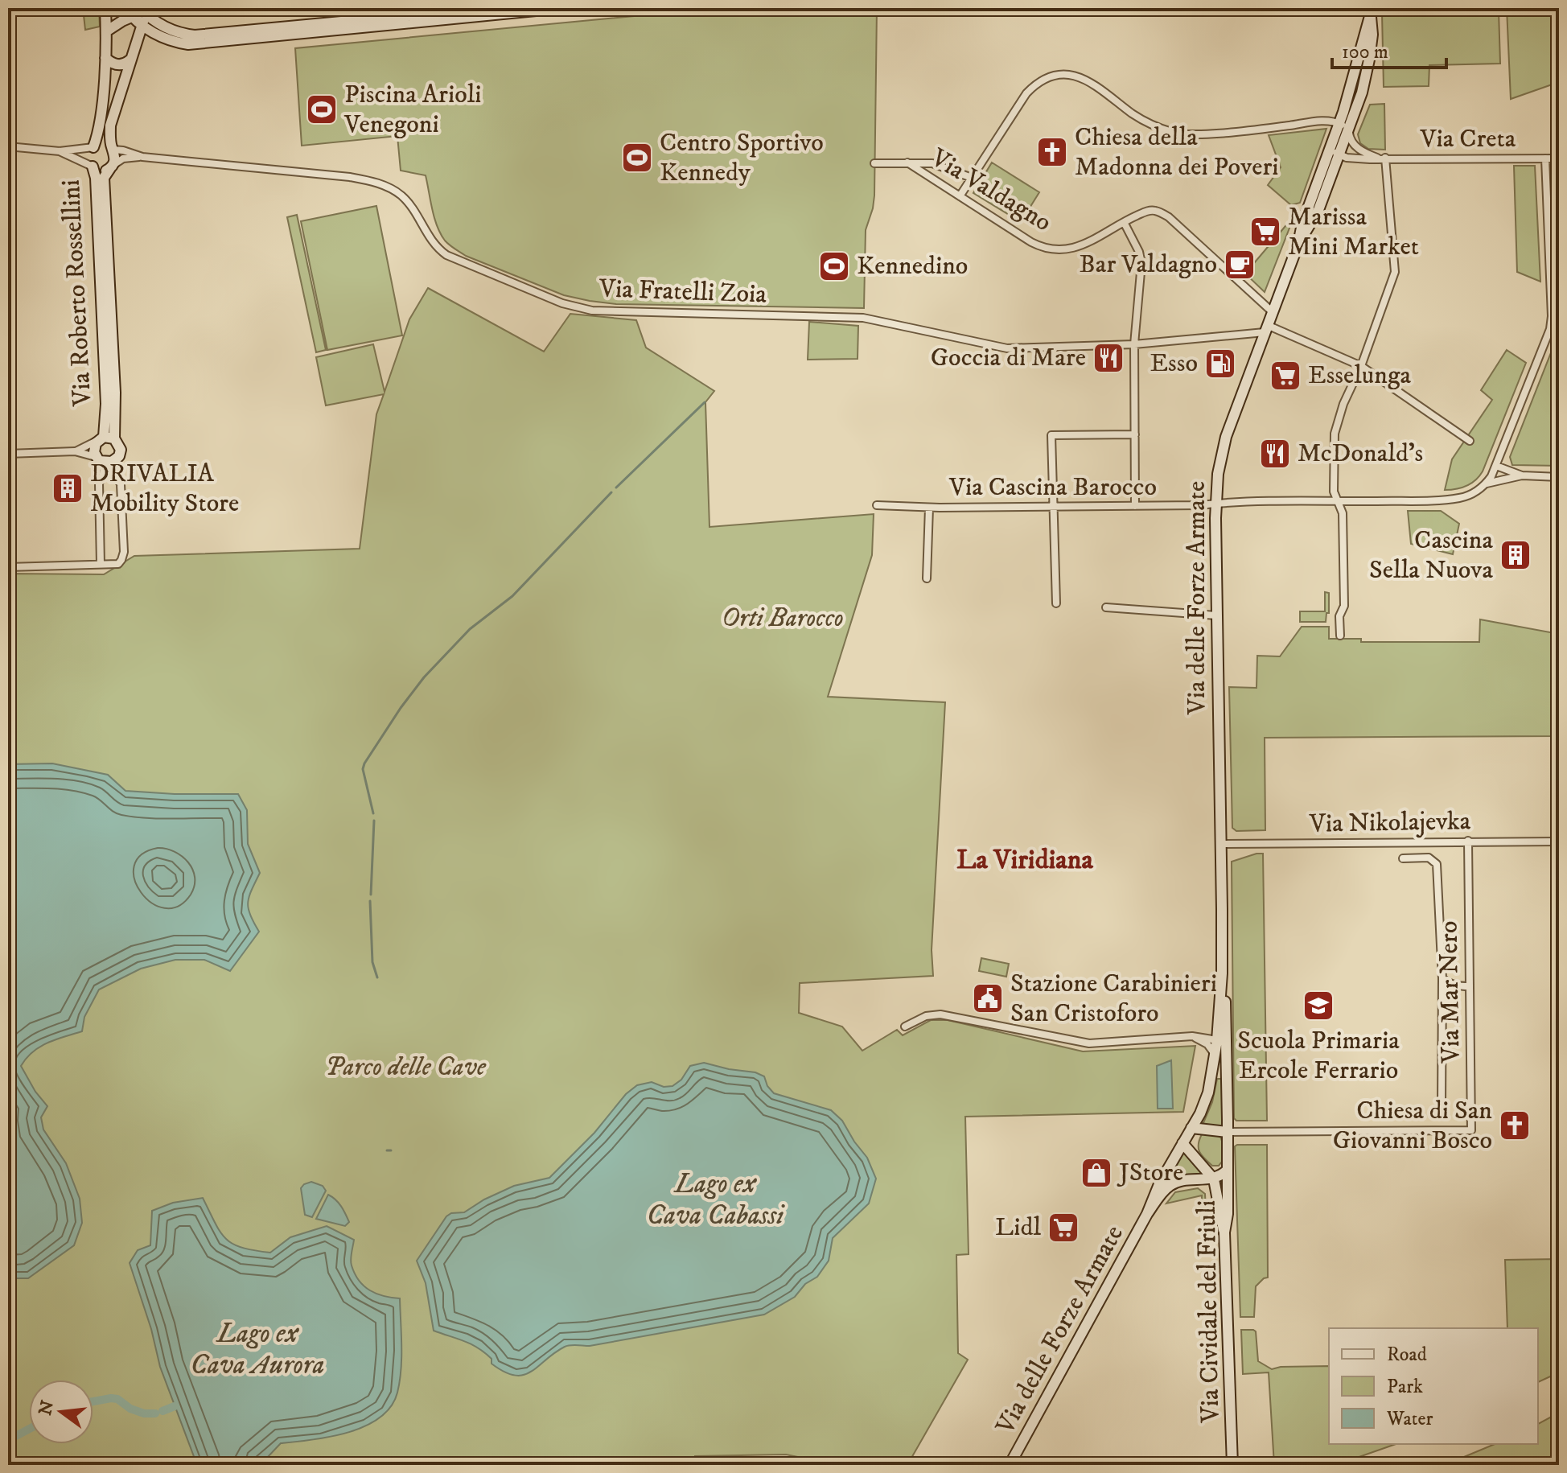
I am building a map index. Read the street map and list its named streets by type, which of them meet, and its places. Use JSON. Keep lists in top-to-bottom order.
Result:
{
  "streets": {
    "street": [
      "Via Creta",
      "Via Valdagno",
      "Via Fratelli Zoia",
      "Via Roberto Rossellini",
      "Via Cascina Barocco",
      "Via delle Forze Armate",
      "Via Nikolajevka",
      "Via Mar Nero",
      "Via Cividale del Friuli"
    ]
  },
  "crossings": [
    ["Via Creta", "Via delle Forze Armate"],
    ["Via Valdagno", "Via delle Forze Armate"],
    ["Via Fratelli Zoia", "Via Roberto Rossellini"],
    ["Via Fratelli Zoia", "Via delle Forze Armate"],
    ["Via Cascina Barocco", "Via delle Forze Armate"],
    ["Via delle Forze Armate", "Via Nikolajevka"],
    ["Via delle Forze Armate", "Via Mar Nero"],
    ["Via delle Forze Armate", "Via Cividale del Friuli"],
    ["Via Nikolajevka", "Via Mar Nero"]
  ],
  "districts": ["La Viridiana"],
  "water": ["Lago ex Cava Cabassi", "Lago ex Cava Aurora"],
  "parks": ["Orti Barocco", "Parco delle Cave"],
  "places": {
    "sports": ["Piscina Arioli Venegoni", "Centro Sportivo Kennedy", "Kennedino"],
    "church": ["Chiesa della Madonna dei Poveri", "Chiesa di San Giovanni Bosco"],
    "supermarket": ["Marissa Mini Market", "Esselunga", "Lidl"],
    "cafe": ["Bar Valdagno"],
    "restaurant": ["Goccia di Mare", "McDonald's"],
    "fuel station": ["Esso"],
    "building": ["DRIVALIA Mobility Store", "Cascina Sella Nuova"],
    "public building": ["Stazione Carabinieri San Cristoforo"],
    "school or university": ["Scuola Primaria Ercole Ferrario"],
    "shop": ["JStore"]
  },
  "legend": ["Road", "Park", "Water"],
  "scale_bar": "100 m",
  "north": "left"
}
